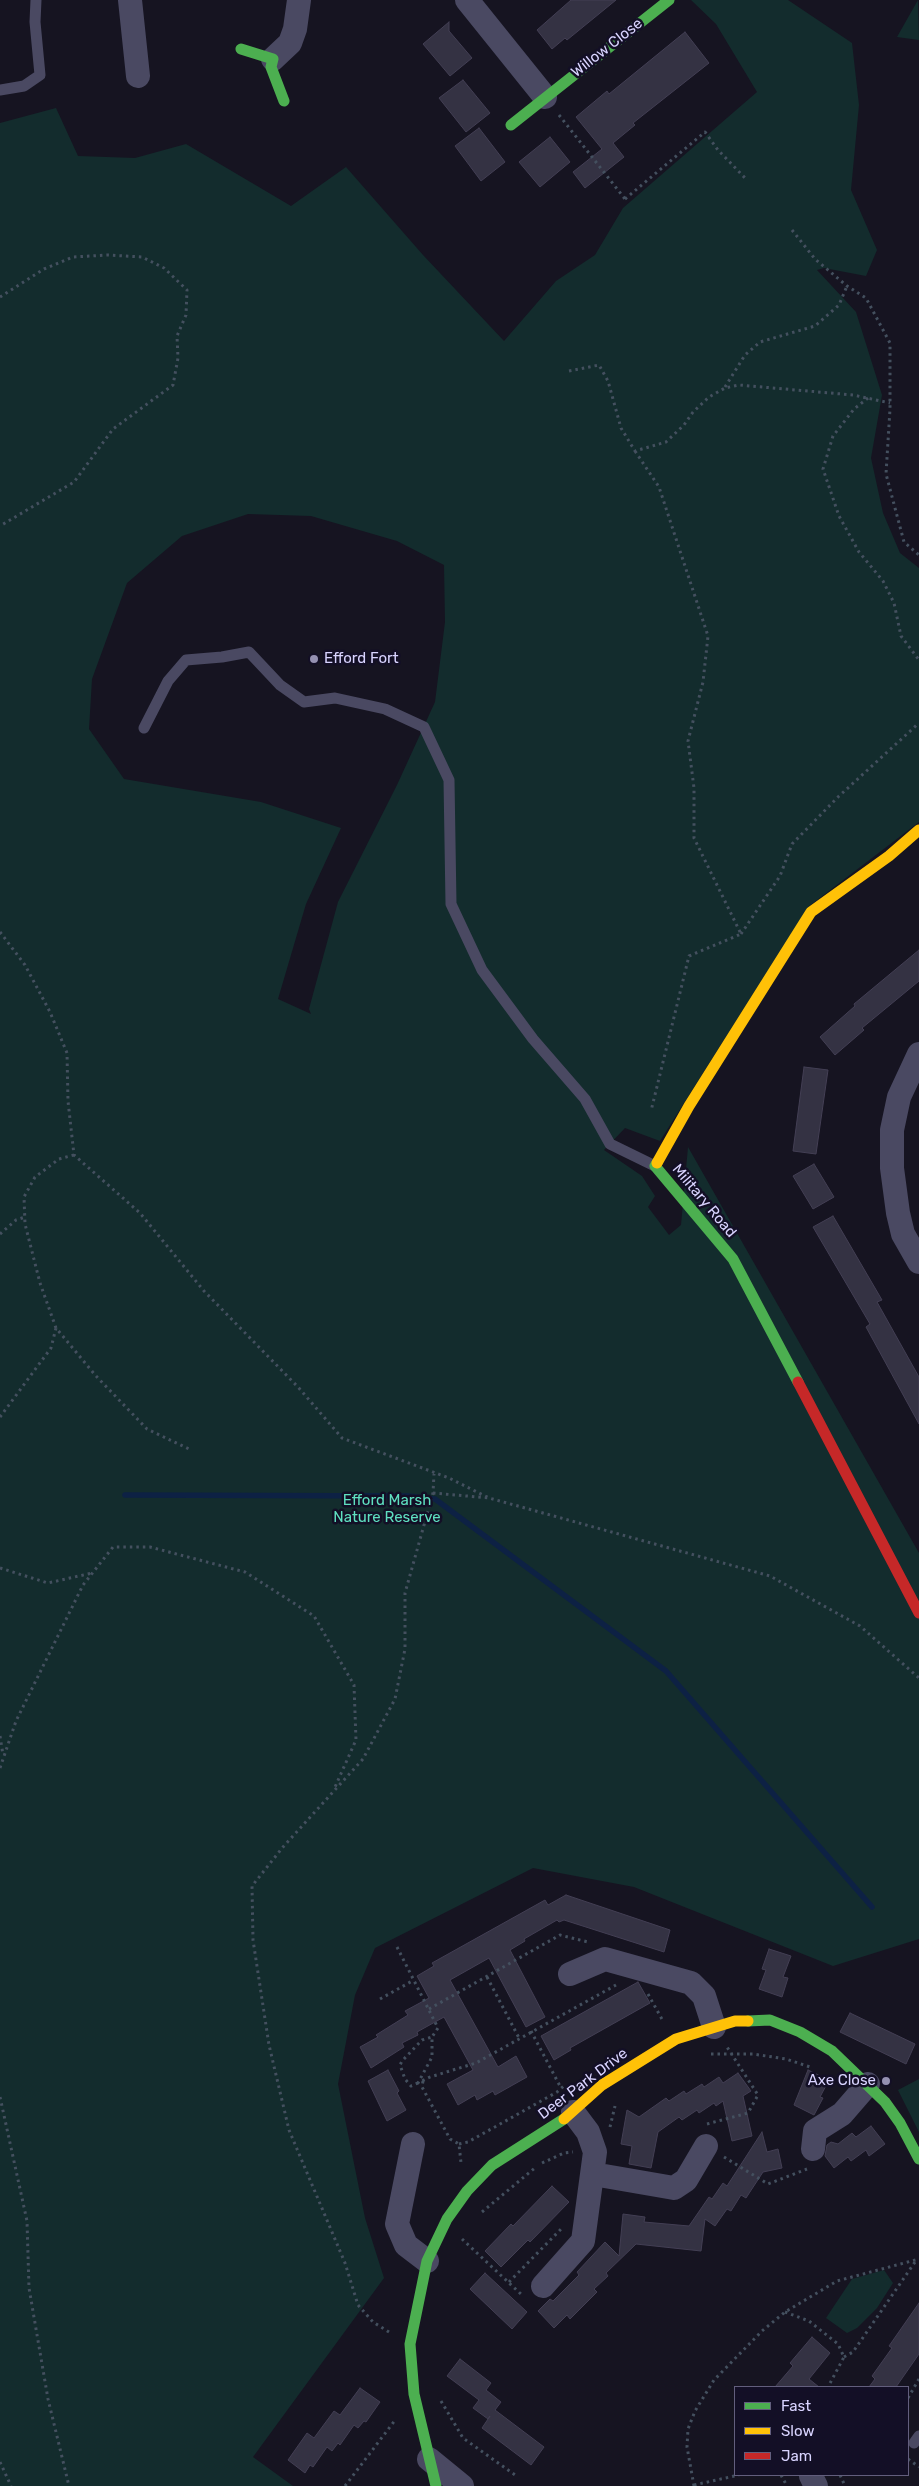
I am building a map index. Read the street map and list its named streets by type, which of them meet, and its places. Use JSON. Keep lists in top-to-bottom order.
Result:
{
  "streets": {
    "street": ["Willow Close", "Military Road", "Deer Park Drive"]
  },
  "parks": ["Efford Marsh Nature Reserve"],
  "places": ["Efford Fort", "Axe Close"],
  "legend": ["Fast", "Slow", "Jam"]
}
